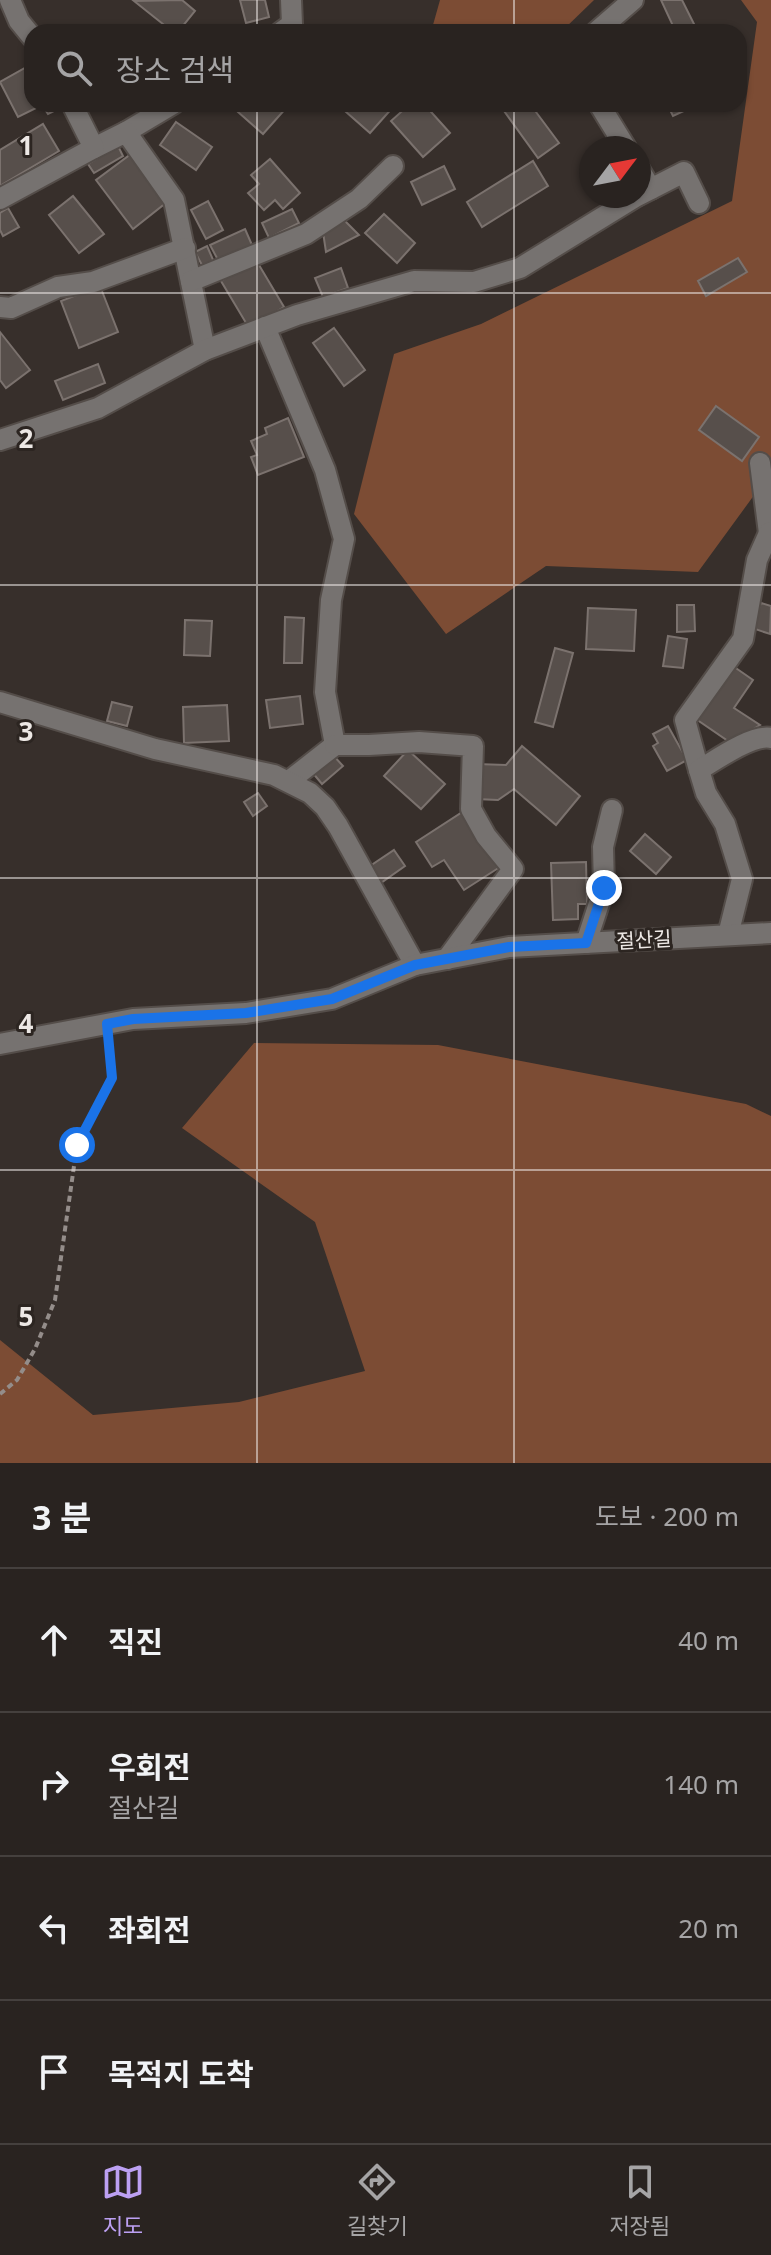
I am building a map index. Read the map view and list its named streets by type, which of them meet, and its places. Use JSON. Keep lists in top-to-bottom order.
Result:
{
  "streets": {
    "street": ["절산길"]
  },
  "north": "top right",
  "page": {
    "search": "장소 검색",
    "heading": ["3 분", "도보 · 200 m"],
    "list": [
      ["직진", "40 m"],
      ["우회전", "절산길", "140 m"],
      ["좌회전", "20 m"],
      "목적지 도착"
    ],
    "nav": ["지도", "길찾기", "저장됨"]
  },
  "grid": {
    "rows": [
      "1",
      "2",
      "3",
      "4",
      "5"
    ]
  }
}
